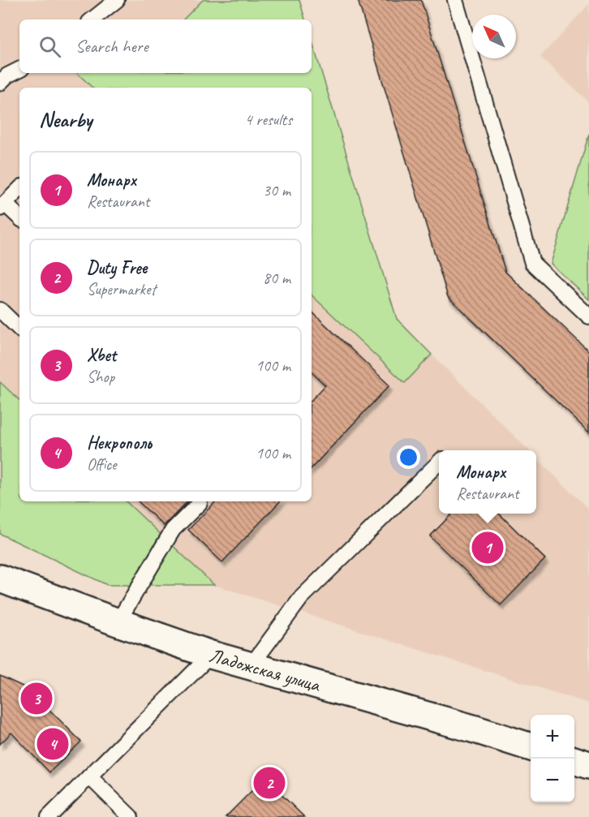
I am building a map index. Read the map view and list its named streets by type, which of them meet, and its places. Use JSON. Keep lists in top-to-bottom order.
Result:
{
  "streets": {
    "street": ["Ладожская улица"]
  },
  "north": "top left",
  "page": {
    "search": "Search here",
    "heading": ["Nearby", "4 results"],
    "list": [
      {
        "mark": "1",
        "name": "Монарх",
        "note": "Restaurant",
        "value": "30 m"
      },
      {
        "mark": "2",
        "name": "Duty Free",
        "note": "Supermarket",
        "value": "80 m"
      },
      {
        "mark": "3",
        "name": "Xbet",
        "note": "Shop",
        "value": "100 m"
      },
      {
        "mark": "4",
        "name": "Некрополь",
        "note": "Office",
        "value": "100 m"
      }
    ],
    "popup": ["Монарх", "Restaurant"],
    "pins": [
      "1",
      "3",
      "4",
      "2"
    ],
    "map_buttons": ["+", "−"]
  }
}
